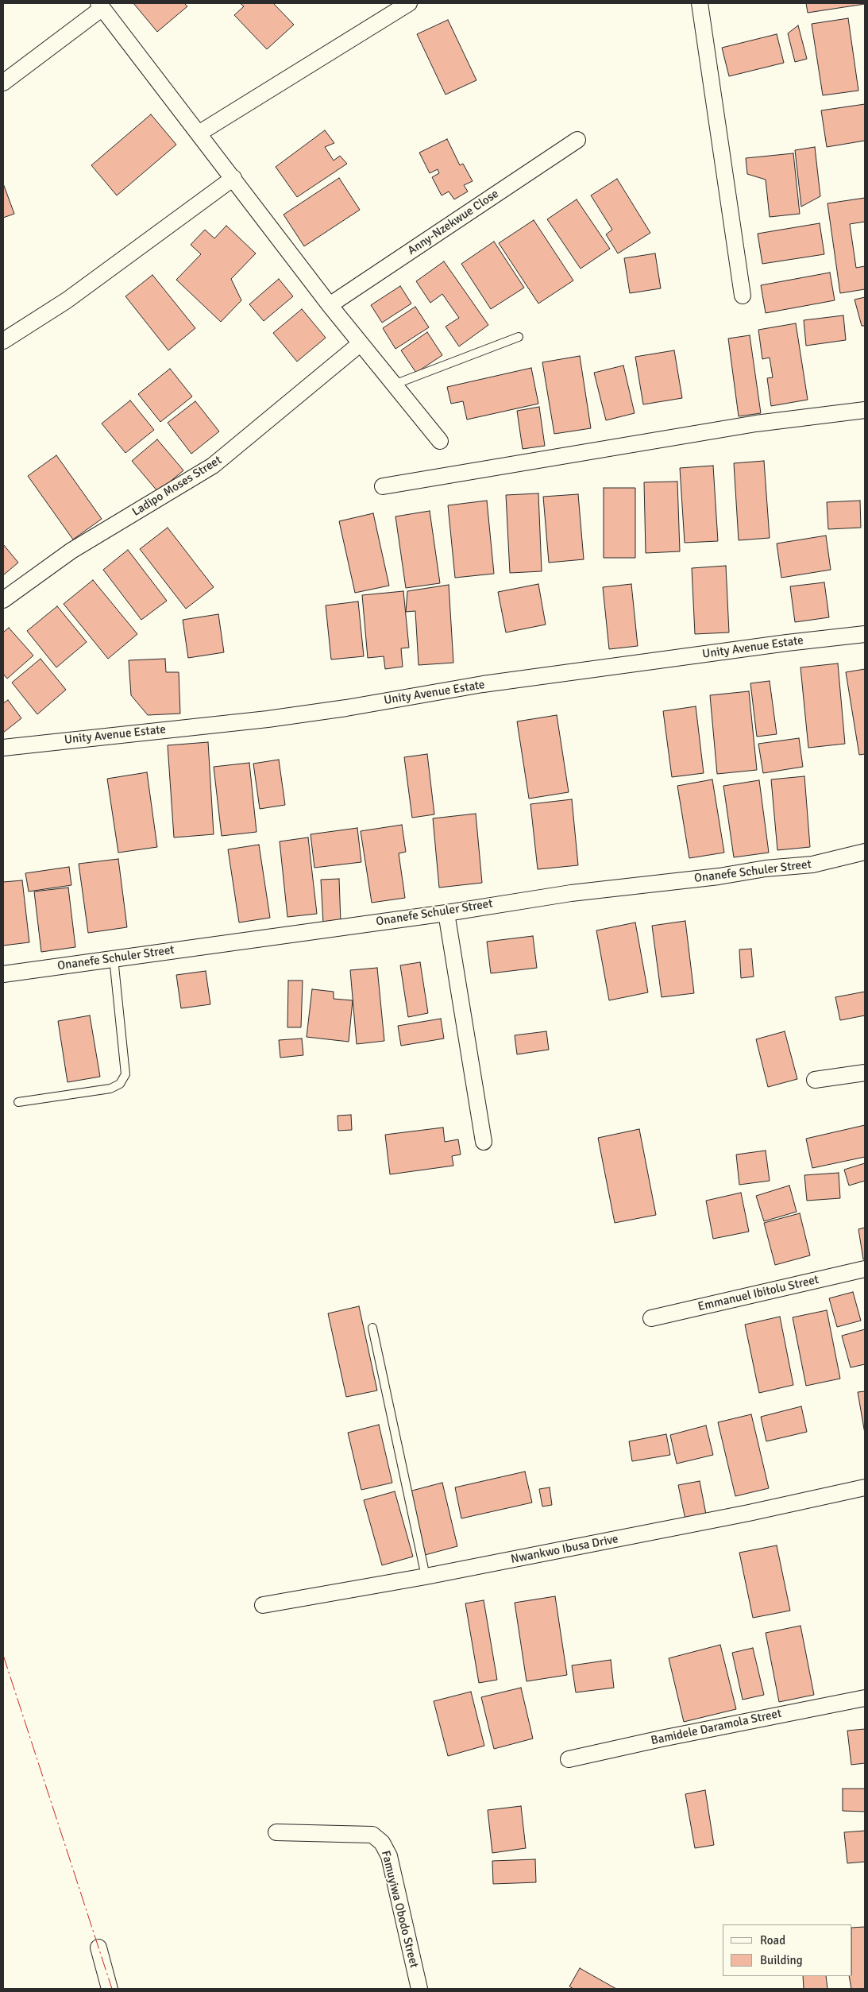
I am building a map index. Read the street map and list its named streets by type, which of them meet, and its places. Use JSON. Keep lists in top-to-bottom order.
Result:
{
  "streets": {
    "street": [
      "Anny-Nzekwue Close",
      "Ladipo Moses Street",
      "Unity Avenue Estate",
      "Onanefe Schuler Street",
      "Emmanuel Ibitolu Street",
      "Nwankwo Ibusa Drive",
      "Bamidele Daramola Street",
      "Famuyiwa Obodo Street"
    ]
  },
  "legend": ["Road", "Building"]
}
